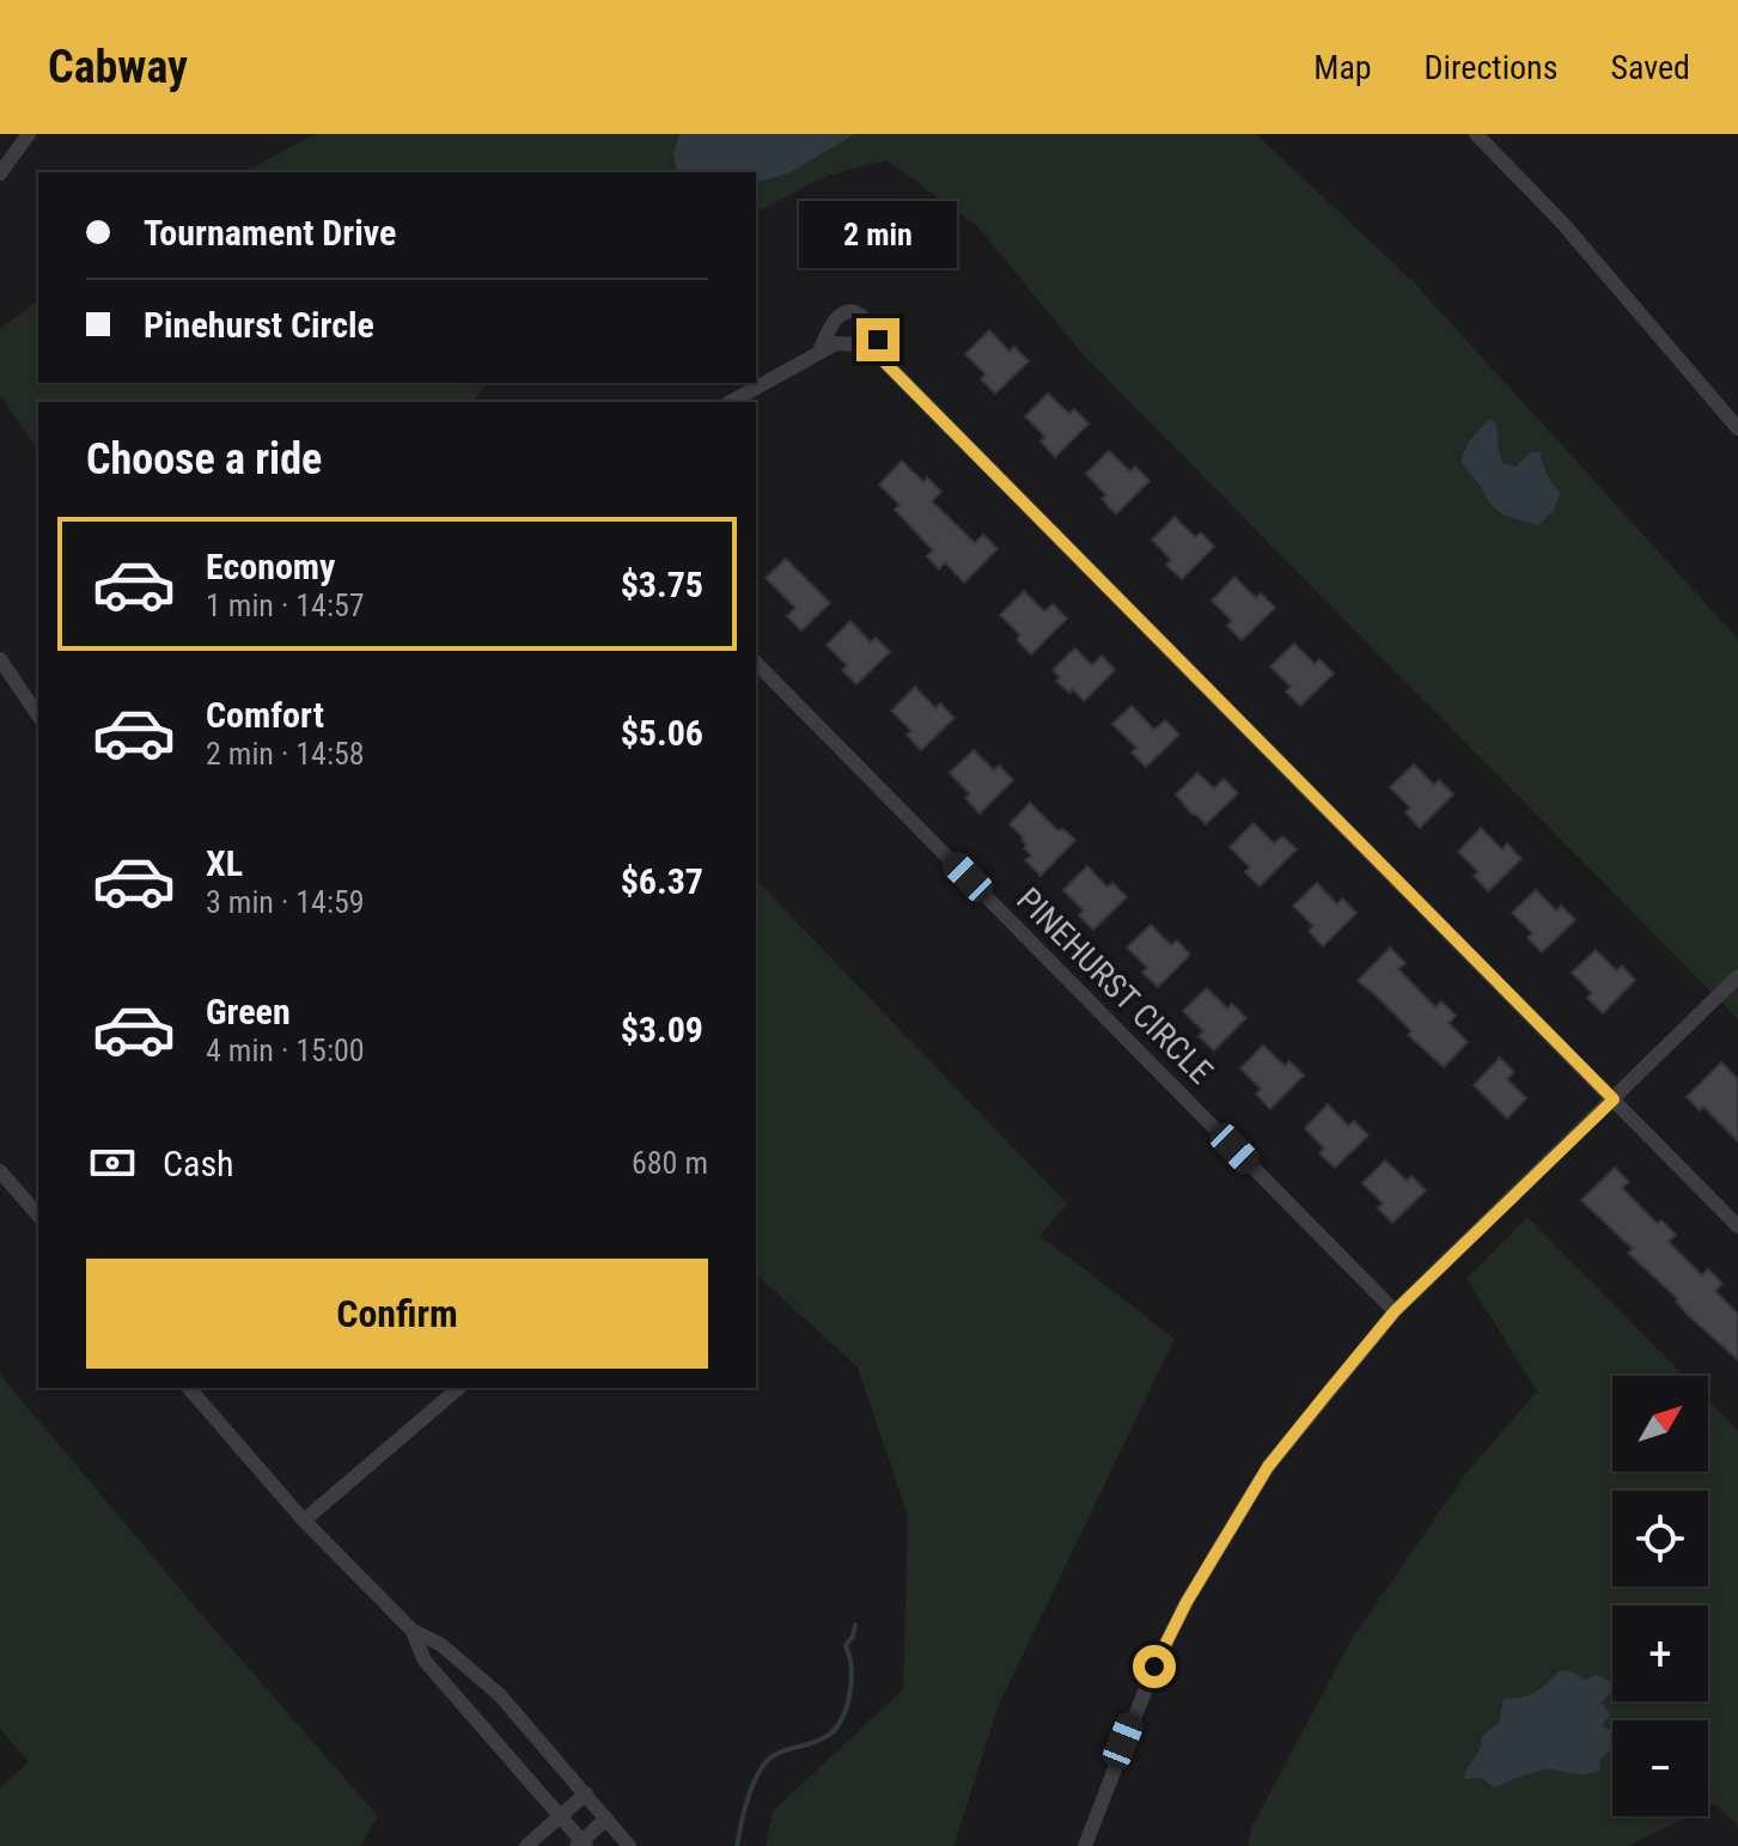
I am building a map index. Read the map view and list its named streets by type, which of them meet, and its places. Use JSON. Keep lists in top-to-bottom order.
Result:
{
  "streets": {
    "street": ["PINEHURST CIRCLE"]
  },
  "north": "top right",
  "page": {
    "header": "Cabway",
    "nav": ["Map", "Directions", "Saved"],
    "banner": ["Tournament Drive", "Pinehurst Circle"],
    "bubble": "2 min",
    "heading": "Choose a ride",
    "list": [
      {
        "name": "Economy",
        "note": "1 min · 14:57",
        "value": "$3.75"
      },
      {
        "name": "Comfort",
        "note": "2 min · 14:58",
        "value": "$5.06"
      },
      {
        "name": "XL",
        "note": "3 min · 14:59",
        "value": "$6.37"
      },
      {
        "name": "Green",
        "note": "4 min · 15:00",
        "value": "$3.09"
      }
    ],
    "pay": ["Cash", "680 m"],
    "buttons": "Confirm",
    "map_buttons": ["+", "−"]
  }
}
